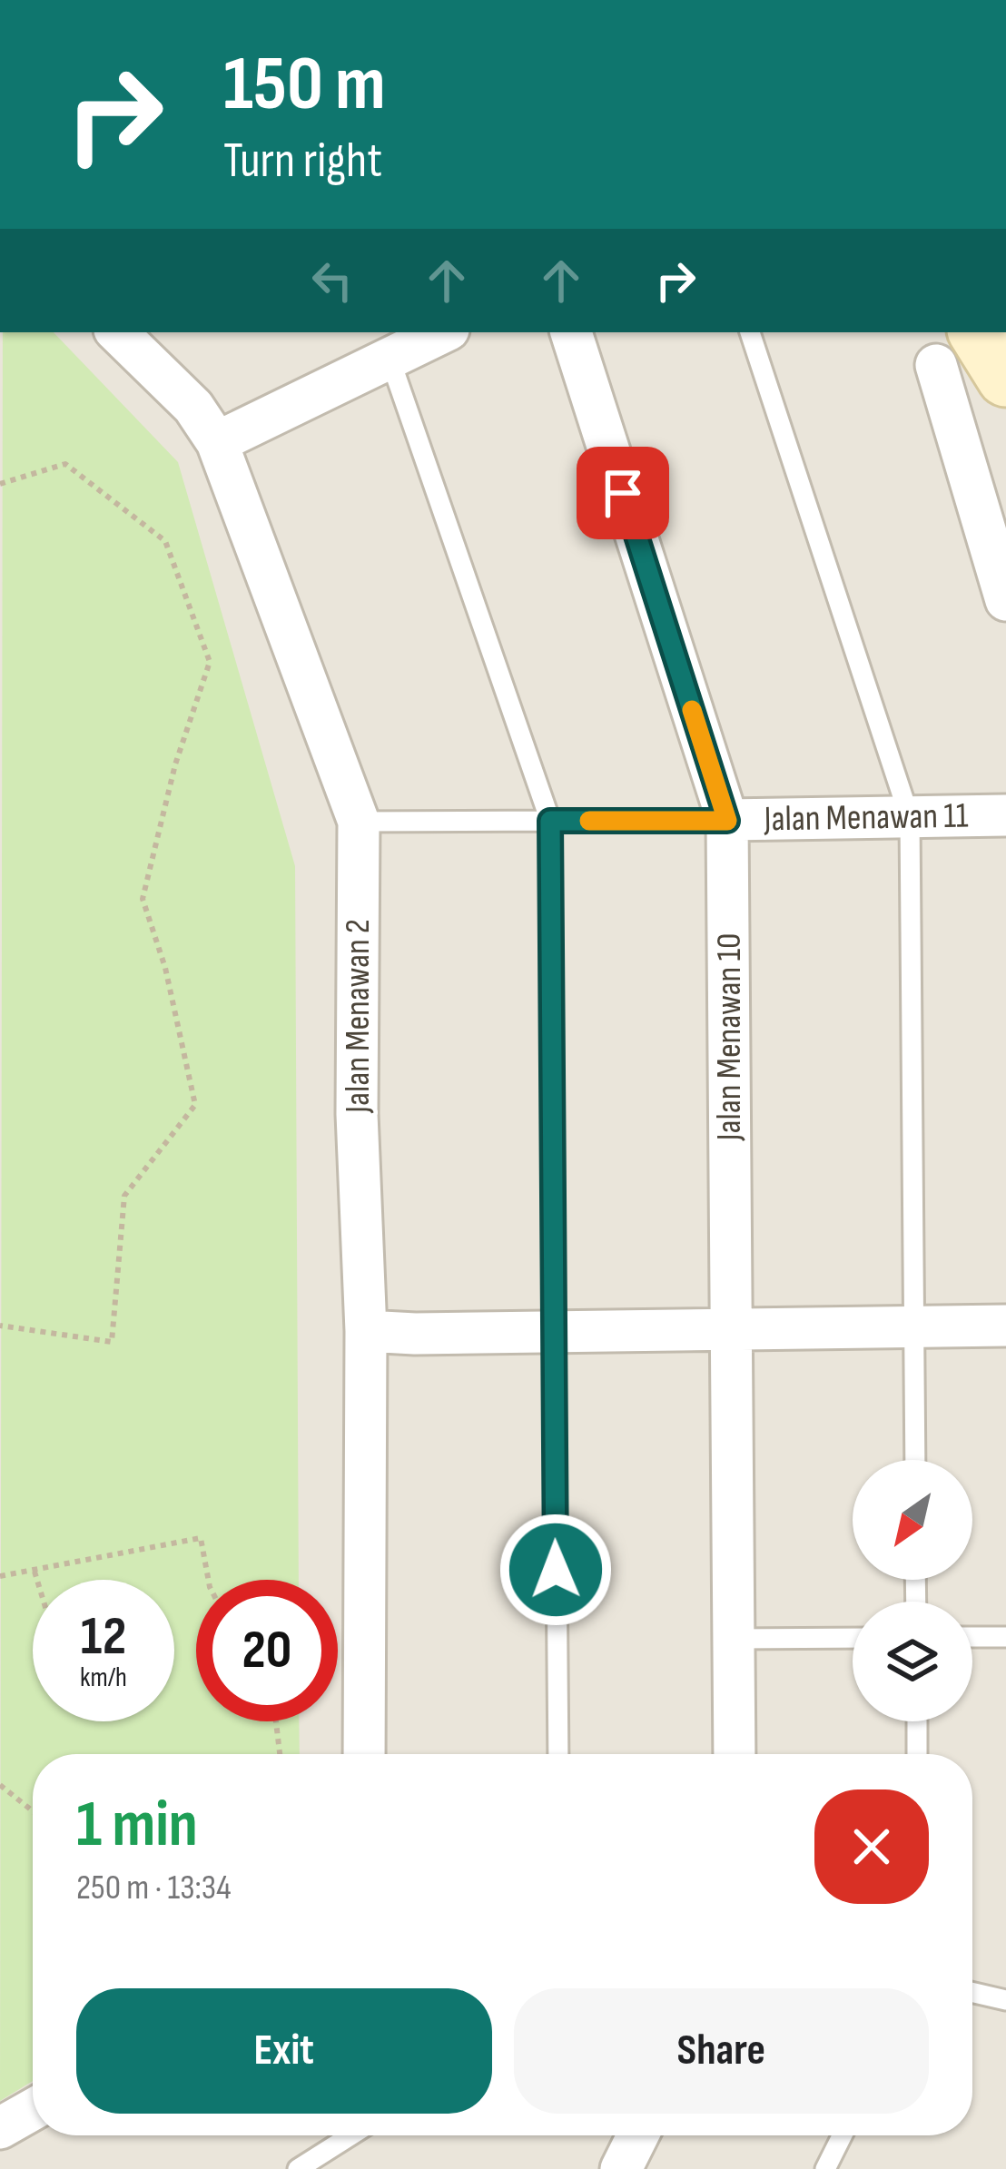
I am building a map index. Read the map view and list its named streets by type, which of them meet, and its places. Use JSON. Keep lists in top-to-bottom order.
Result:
{
  "streets": {
    "street": ["Jalan Menawan 11", "Jalan Menawan 2", "Jalan Menawan 10"]
  },
  "crossings": [
    ["Jalan Menawan 11", "Jalan Menawan 10"]
  ],
  "north": "bottom left",
  "page": {
    "turn": ["150 m", "Turn right"],
    "speed": "12 km/h",
    "limit": "20",
    "heading": ["1 min", "250 m · 13:34"],
    "buttons": ["Exit", "Share"]
  }
}
